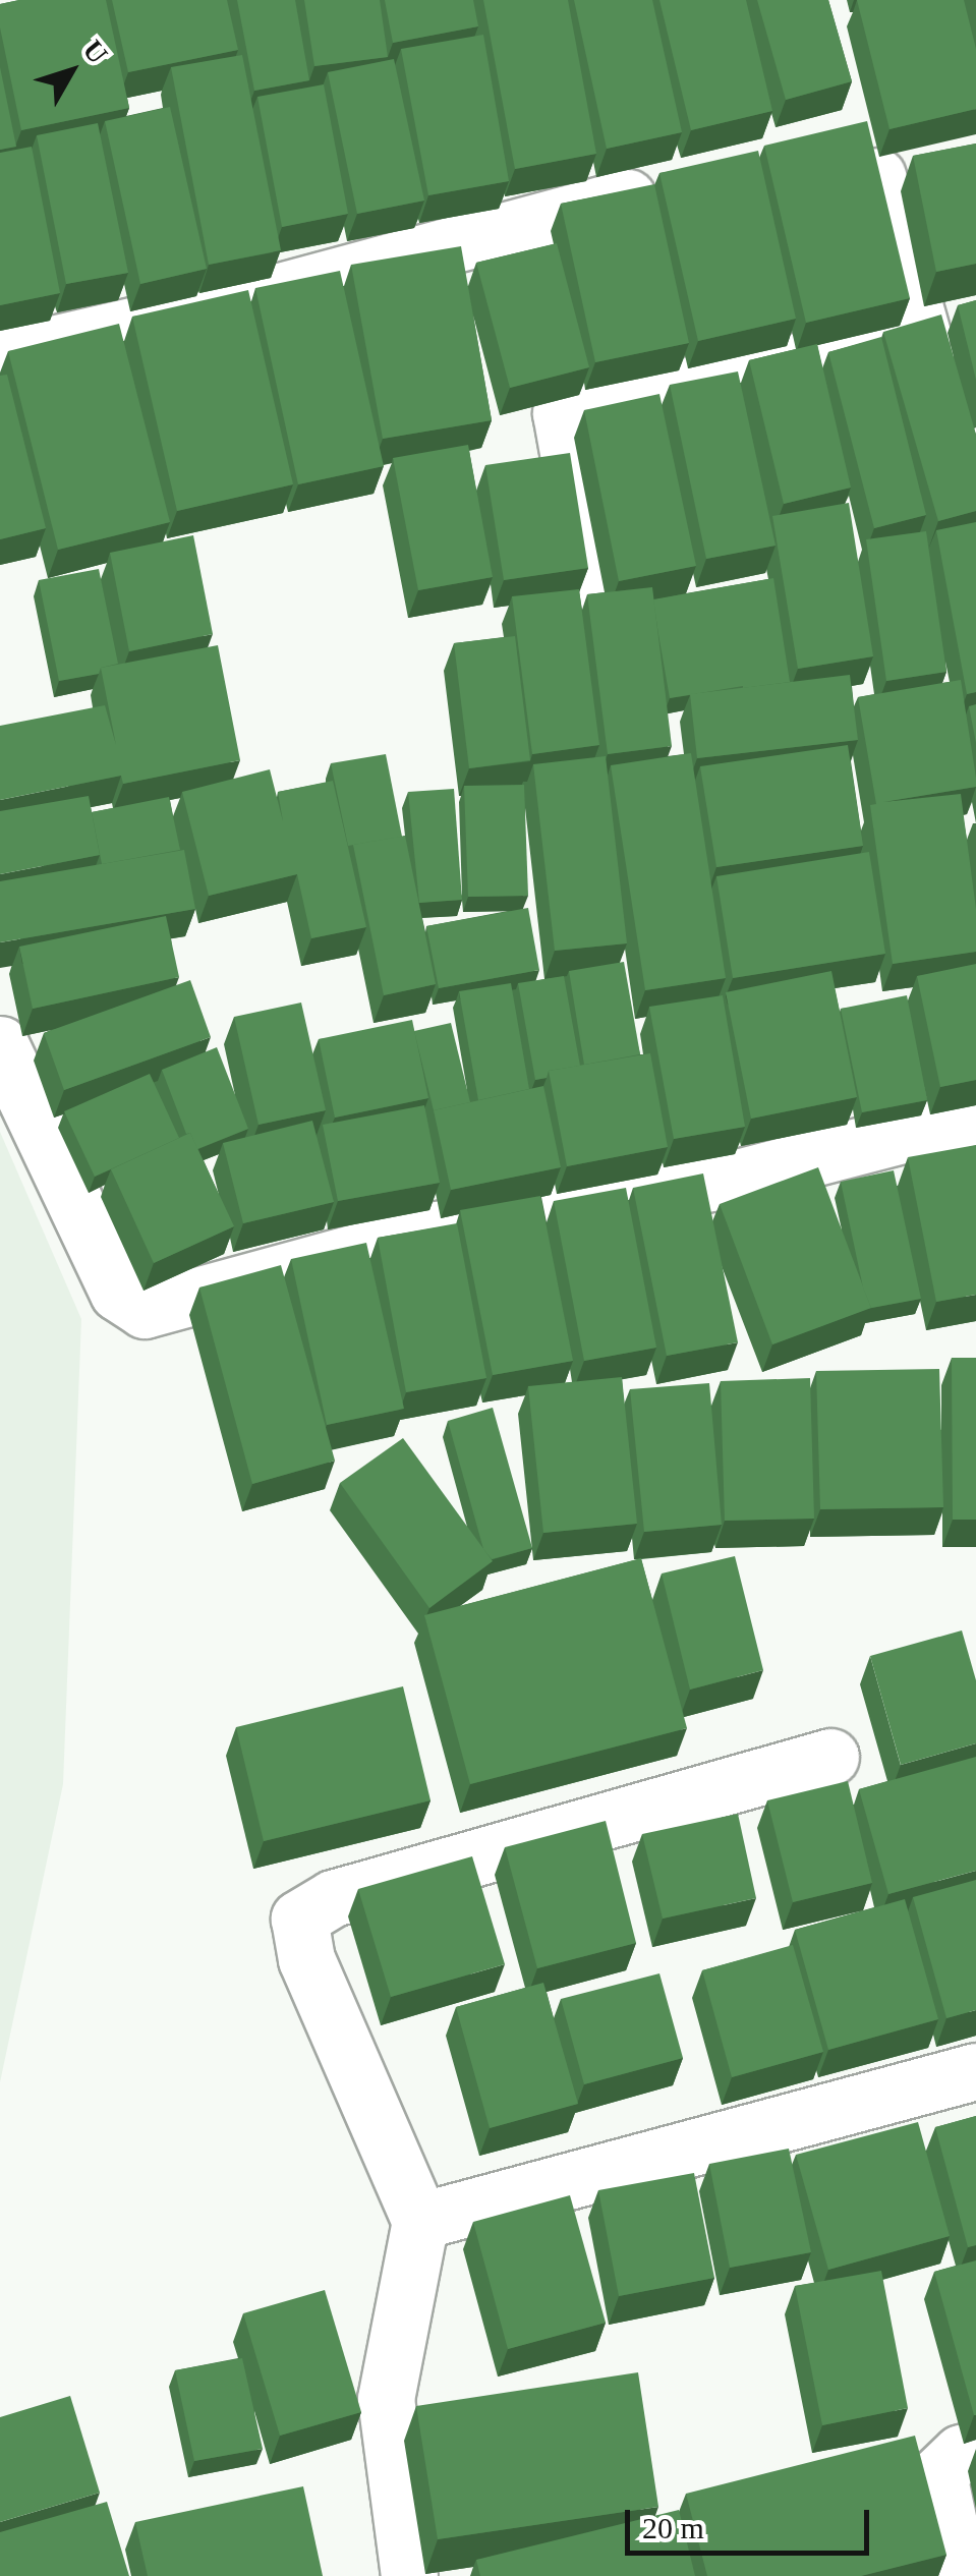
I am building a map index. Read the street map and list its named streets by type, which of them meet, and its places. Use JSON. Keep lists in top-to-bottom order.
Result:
{
  "scale_bar": "20 m",
  "north": "top right"
}
